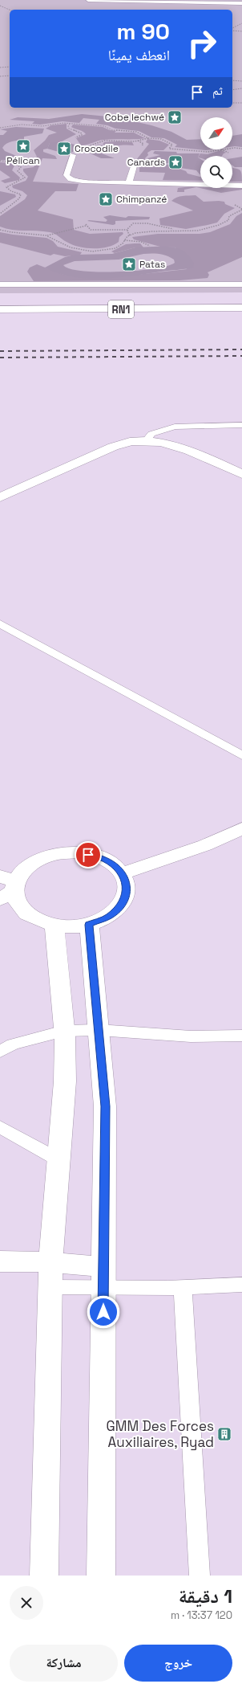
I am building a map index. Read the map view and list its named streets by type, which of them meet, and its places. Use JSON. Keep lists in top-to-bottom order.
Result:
{
  "streets": {
    "main road": ["RN1"]
  },
  "places": {
    "place": [
      "Cobe lechwé",
      "Pélican",
      "Crocodile",
      "Canards",
      "Chimpanzé",
      "Patas"
    ],
    "building": ["GMM Des Forces Auxiliaires, Ryad"]
  },
  "north": "top right",
  "page": {
    "turn": ["90 m", "انعطف يمينًا"],
    "then": "ثم",
    "heading": ["1 دقيقة", "120 m · 13:37"],
    "buttons": ["خروج", "مشاركة"]
  }
}
